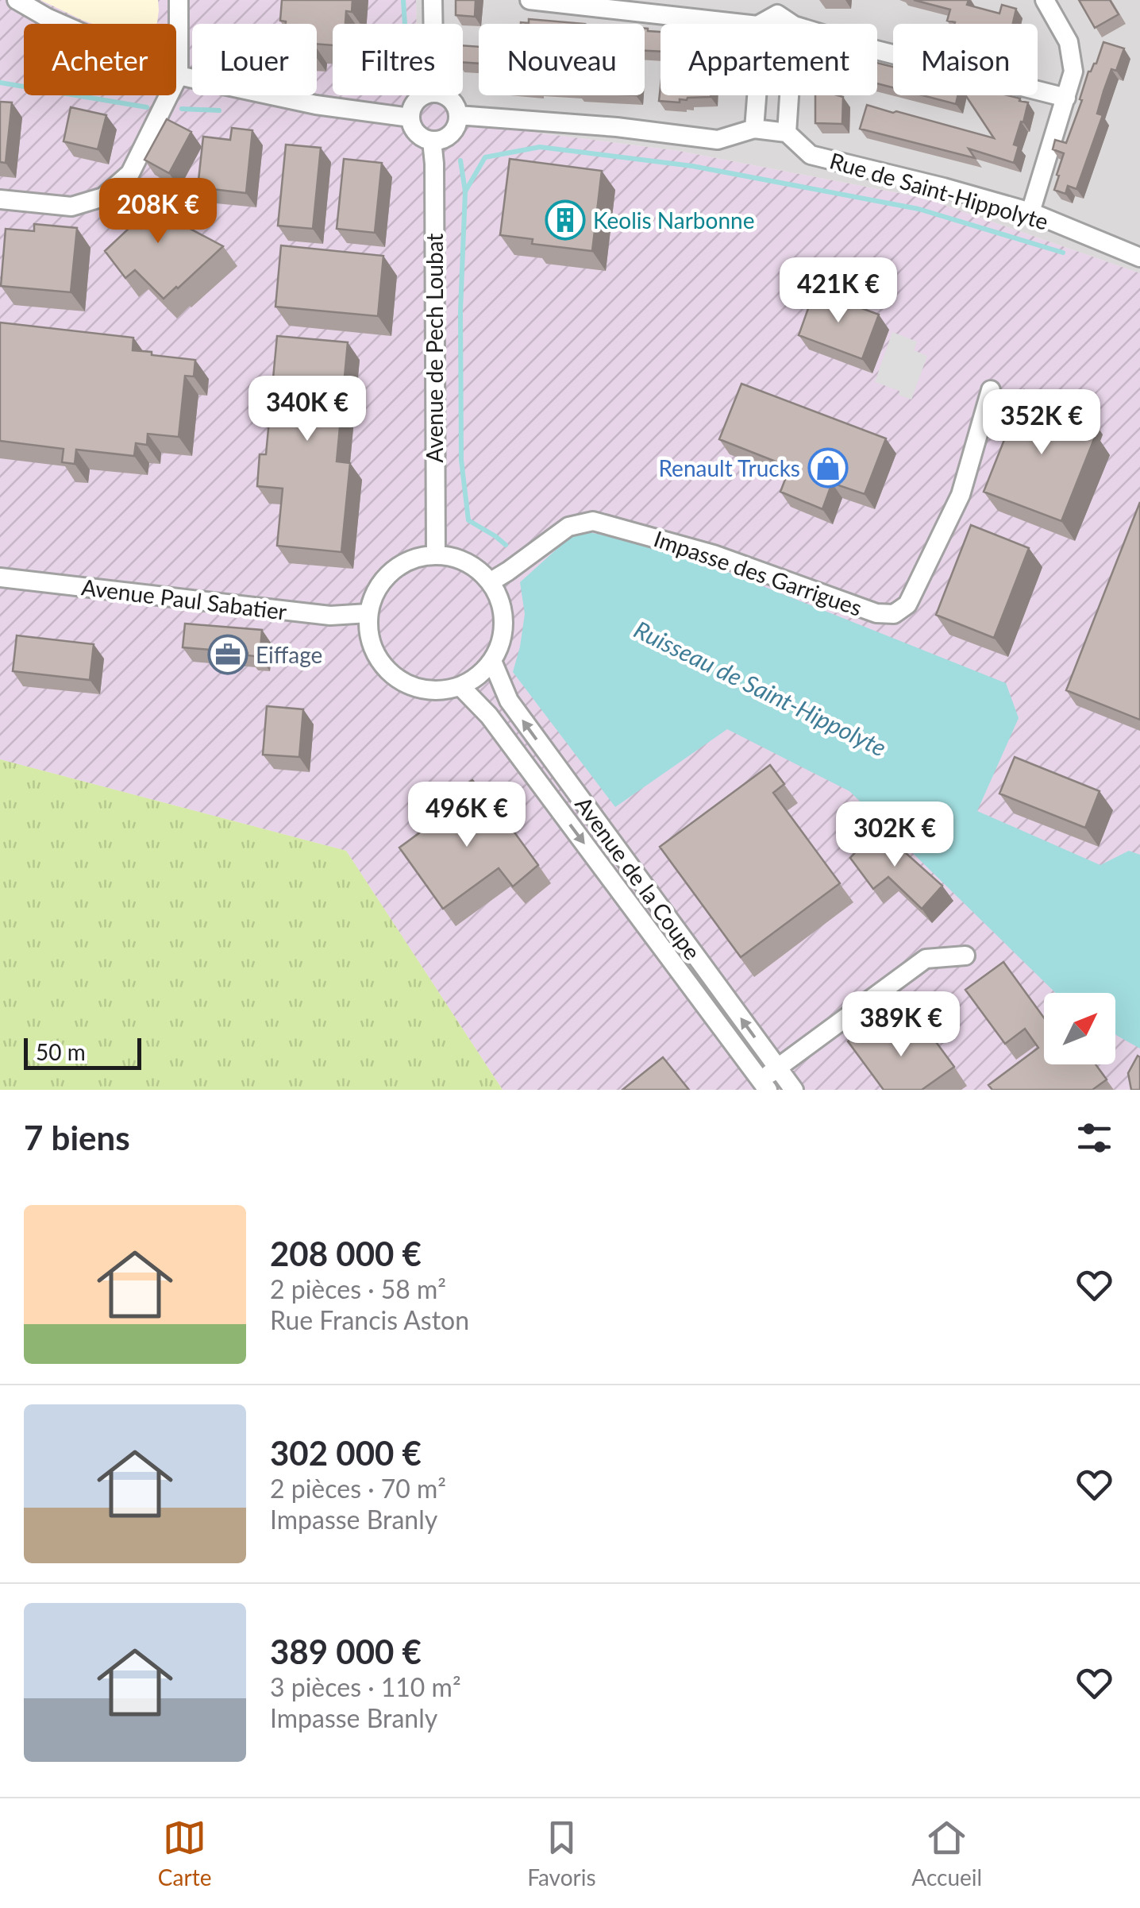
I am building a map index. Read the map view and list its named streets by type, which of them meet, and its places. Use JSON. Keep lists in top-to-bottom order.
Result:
{
  "streets": {
    "street": [
      "Rue de Saint-Hippolyte",
      "Avenue de Pech Loubat",
      "Impasse des Garrigues",
      "Avenue Paul Sabatier",
      "Avenue de la Coupe"
    ]
  },
  "crossings": [
    ["Avenue de Pech Loubat", "Impasse des Garrigues"],
    ["Avenue de Pech Loubat", "Avenue Paul Sabatier"],
    ["Avenue de Pech Loubat", "Avenue de la Coupe"],
    ["Impasse des Garrigues", "Avenue Paul Sabatier"],
    ["Impasse des Garrigues", "Avenue de la Coupe"],
    ["Avenue Paul Sabatier", "Avenue de la Coupe"]
  ],
  "water": ["Ruisseau de Saint-Hippolyte"],
  "places": {
    "building": ["Keolis Narbonne"],
    "shop": ["Renault Trucks"],
    "office": ["Eiffage"]
  },
  "scale_bar": "50 m",
  "north": "top right",
  "page": {
    "chip": [
      "Acheter",
      "Louer",
      "Filtres",
      "Nouveau",
      "Appartement",
      "Maison"
    ],
    "price": [
      "208K €",
      "421K €",
      "340K €",
      "352K €",
      "496K €",
      "302K €",
      "389K €"
    ],
    "scale": "50 m",
    "heading": "7 biens",
    "list": [
      {
        "name": "208 000 €",
        "note": "2 pièces · 58 m² · Rue Francis Aston"
      },
      {
        "name": "302 000 €",
        "note": "2 pièces · 70 m² · Impasse Branly"
      },
      {
        "name": "389 000 €",
        "note": "3 pièces · 110 m² · Impasse Branly"
      }
    ],
    "tabs": ["Carte", "Favoris", "Accueil"]
  }
}
